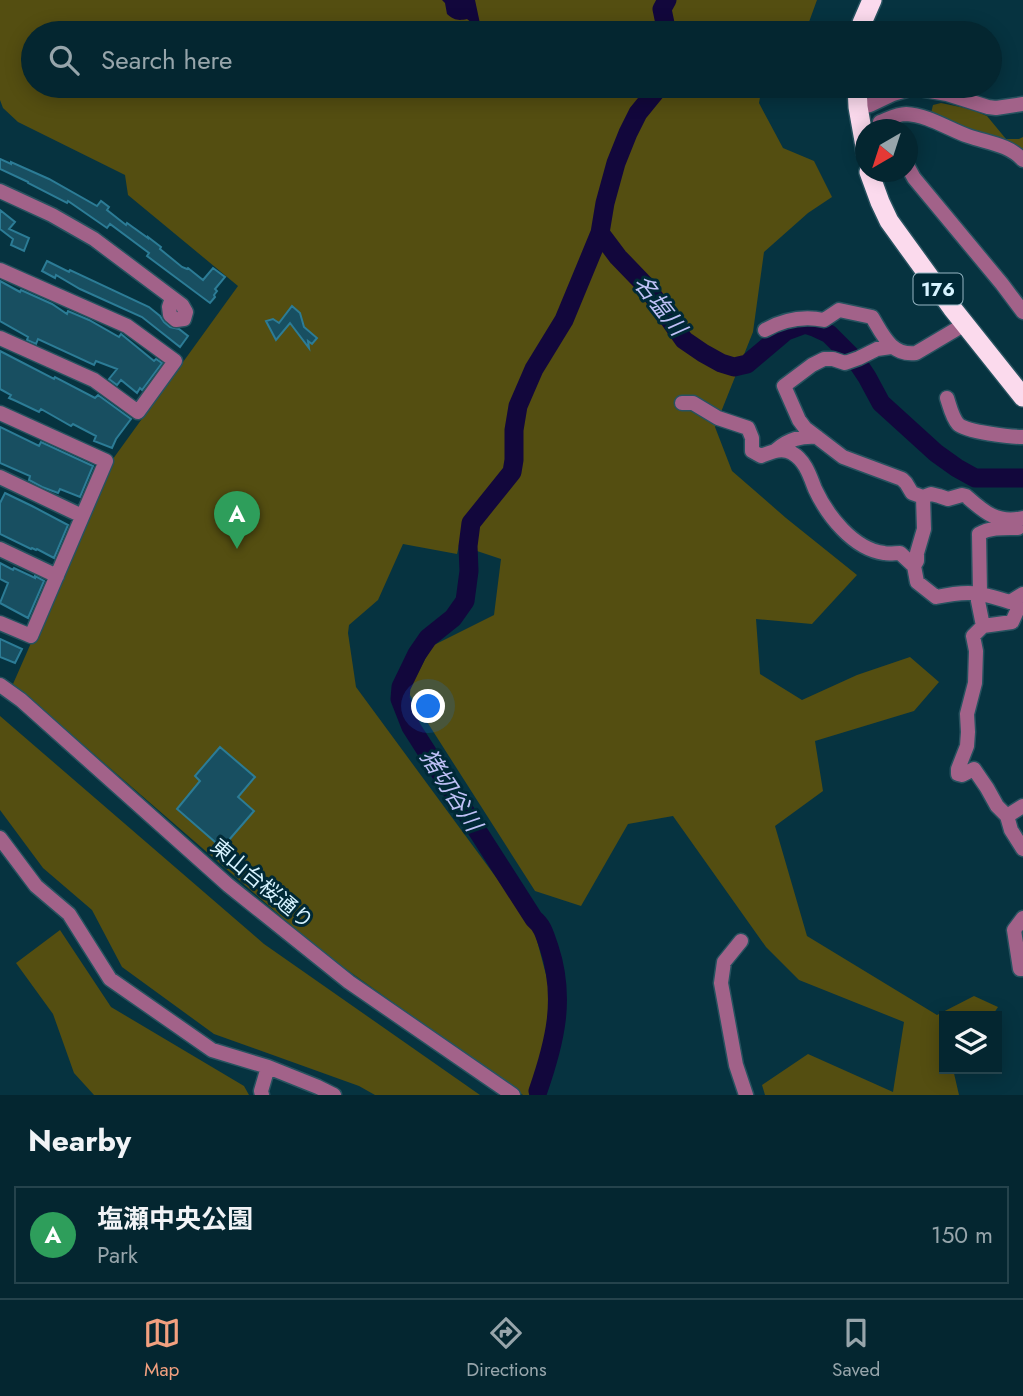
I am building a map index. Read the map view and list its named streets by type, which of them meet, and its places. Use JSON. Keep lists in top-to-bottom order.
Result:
{
  "streets": {
    "highway": ["176"],
    "street": ["東山台桜通り"]
  },
  "water": ["名塩川", "猪切谷川"],
  "north": "bottom left",
  "page": {
    "search": "Search here",
    "pins": "A",
    "heading": "Nearby",
    "list": [
      {
        "mark": "A",
        "name": "塩瀬中央公園",
        "note": "Park",
        "value": "150 m"
      }
    ],
    "nav": ["Map", "Directions", "Saved"]
  }
}
